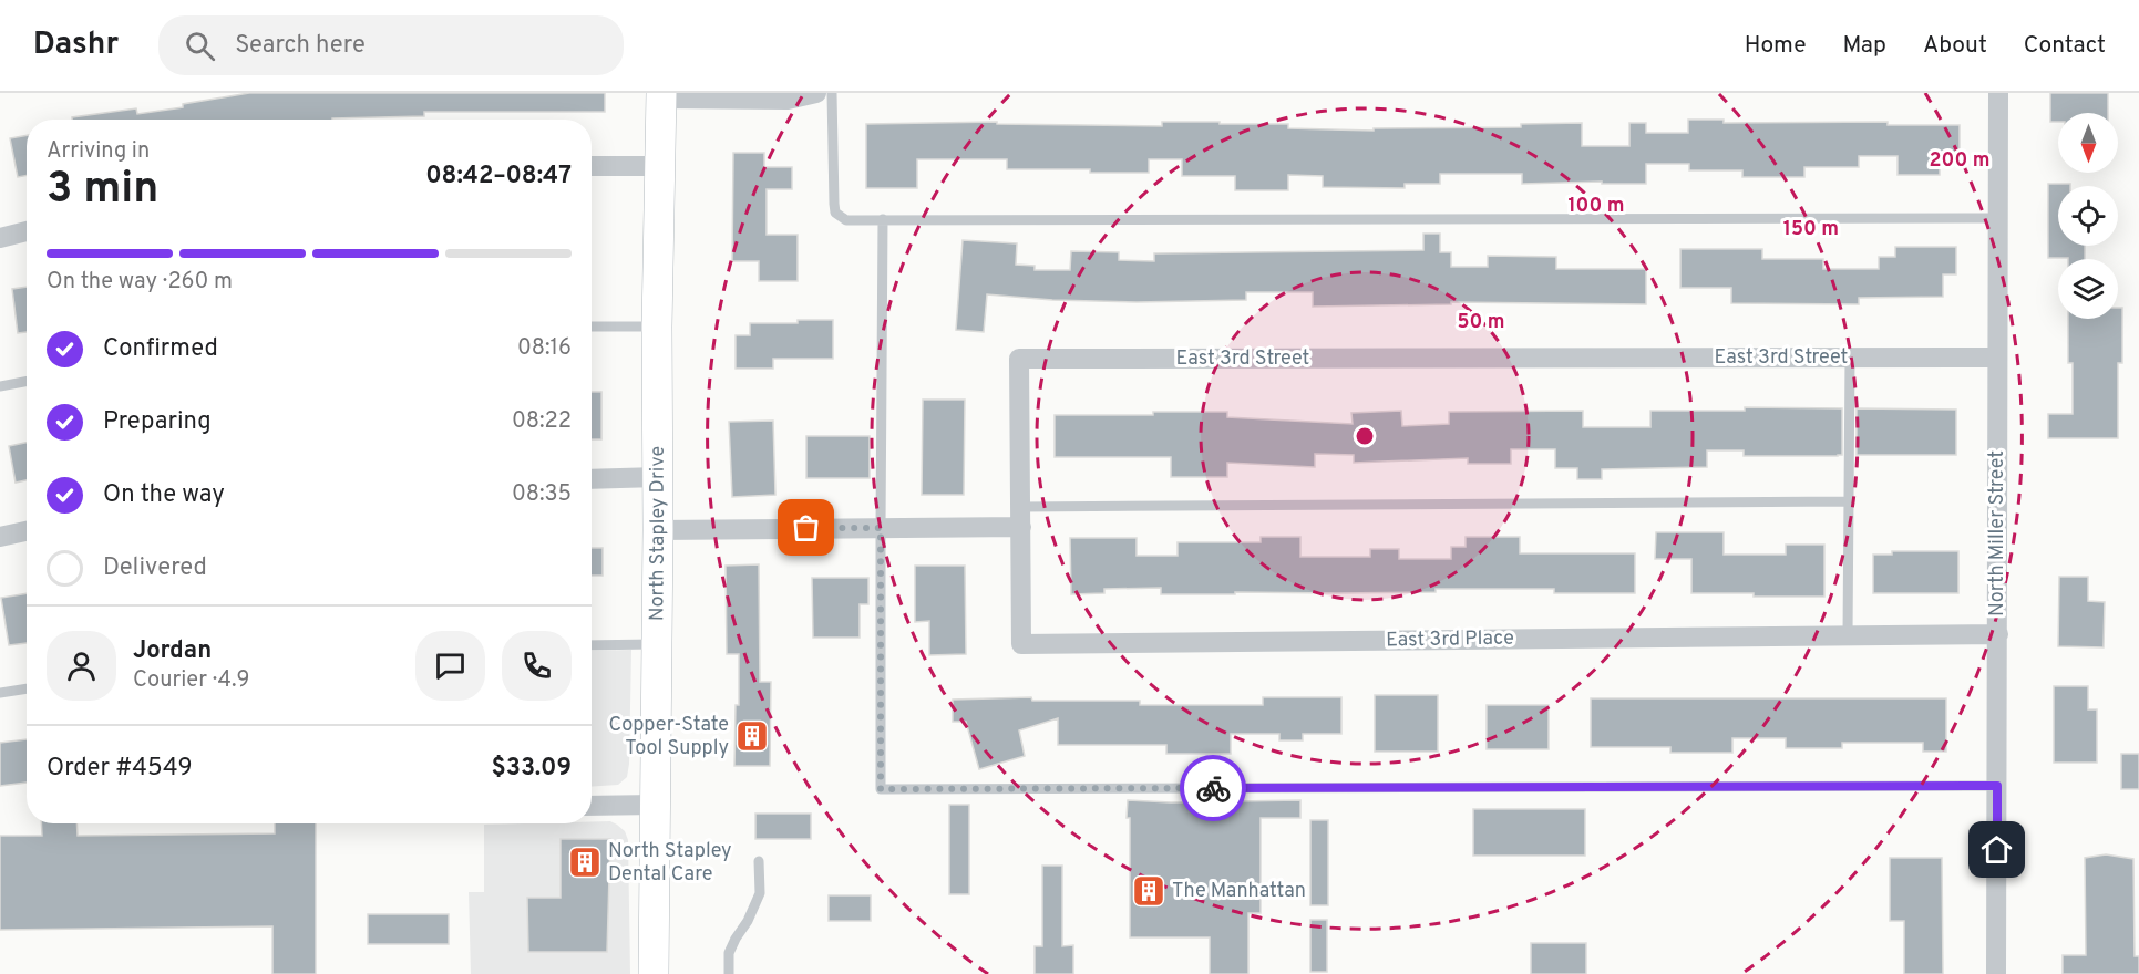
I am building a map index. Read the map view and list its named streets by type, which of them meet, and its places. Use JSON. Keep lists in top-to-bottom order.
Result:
{
  "streets": {
    "main road": ["North Stapley Drive"],
    "street": ["East 3rd Street", "North Miller Street", "East 3rd Place"]
  },
  "crossings": [
    ["East 3rd Street", "North Miller Street"],
    ["East 3rd Street", "East 3rd Place"],
    ["North Miller Street", "East 3rd Place"]
  ],
  "places": {
    "building": ["Copper-State Tool Supply", "North Stapley Dental Care", "The Manhattan"]
  },
  "north": "bottom",
  "page": {
    "header": "Dashr",
    "search": "Search here",
    "nav": [
      "Home",
      "Map",
      "About",
      "Contact"
    ],
    "heading": ["3 min", "Arriving in", "08:42–08:47"],
    "panel": [
      "Jordan",
      "Courier · 4.9",
      "Order #4549",
      "$33.09"
    ],
    "bar": "On the way · 260 m",
    "list": [
      ["Confirmed", "08:16"],
      ["Preparing", "08:22"],
      ["On the way", "08:35"],
      "Delivered"
    ]
  },
  "rings": [
    "200 m",
    "100 m",
    "150 m",
    "50 m"
  ]
}
